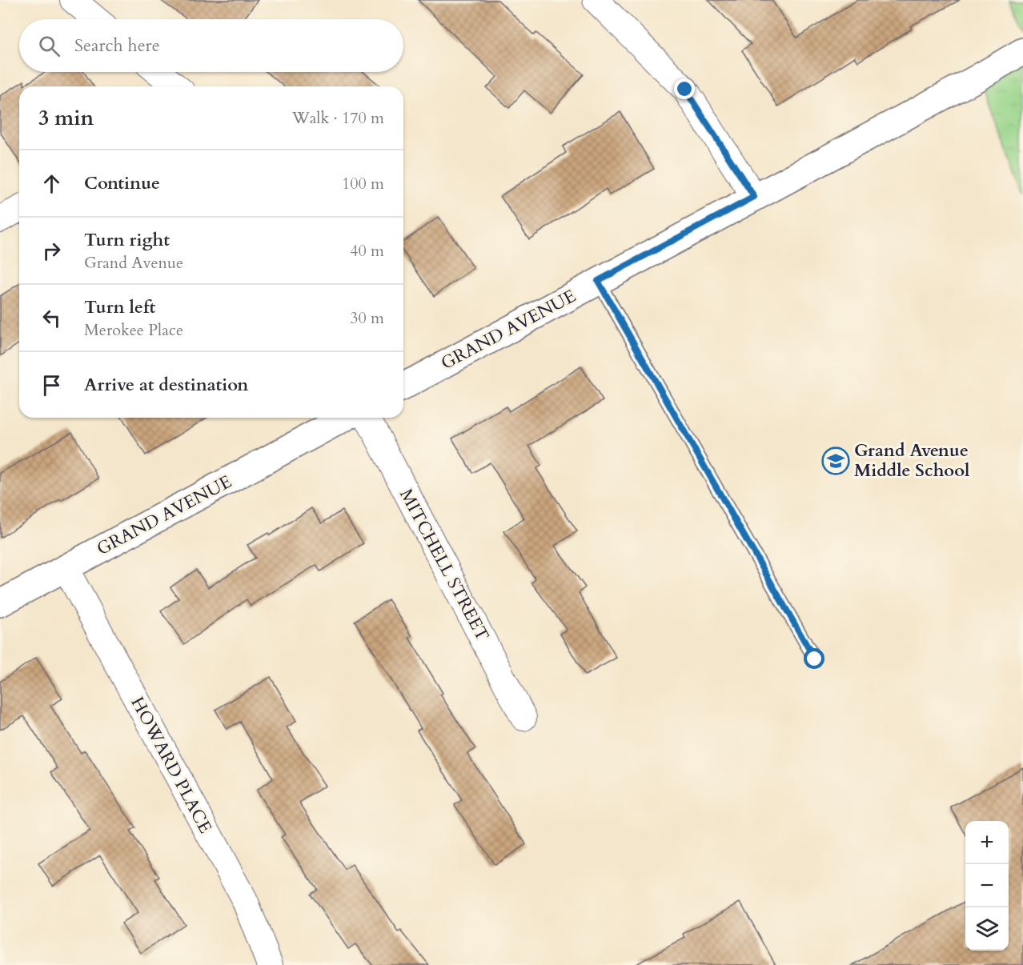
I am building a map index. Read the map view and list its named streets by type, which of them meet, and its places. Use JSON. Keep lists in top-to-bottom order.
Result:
{
  "streets": {
    "street": ["GRAND AVENUE", "MITCHELL STREET", "HOWARD PLACE"]
  },
  "crossings": [
    ["GRAND AVENUE", "HOWARD PLACE"]
  ],
  "places": {
    "school or university": ["Grand Avenue Middle School"]
  },
  "page": {
    "search": "Search here",
    "heading": ["3 min", "Walk · 170 m"],
    "list": [
      ["Continue", "100 m"],
      ["Turn right", "Grand Avenue", "40 m"],
      ["Turn left", "Merokee Place", "30 m"],
      "Arrive at destination"
    ],
    "map_buttons": ["+", "−"]
  }
}
